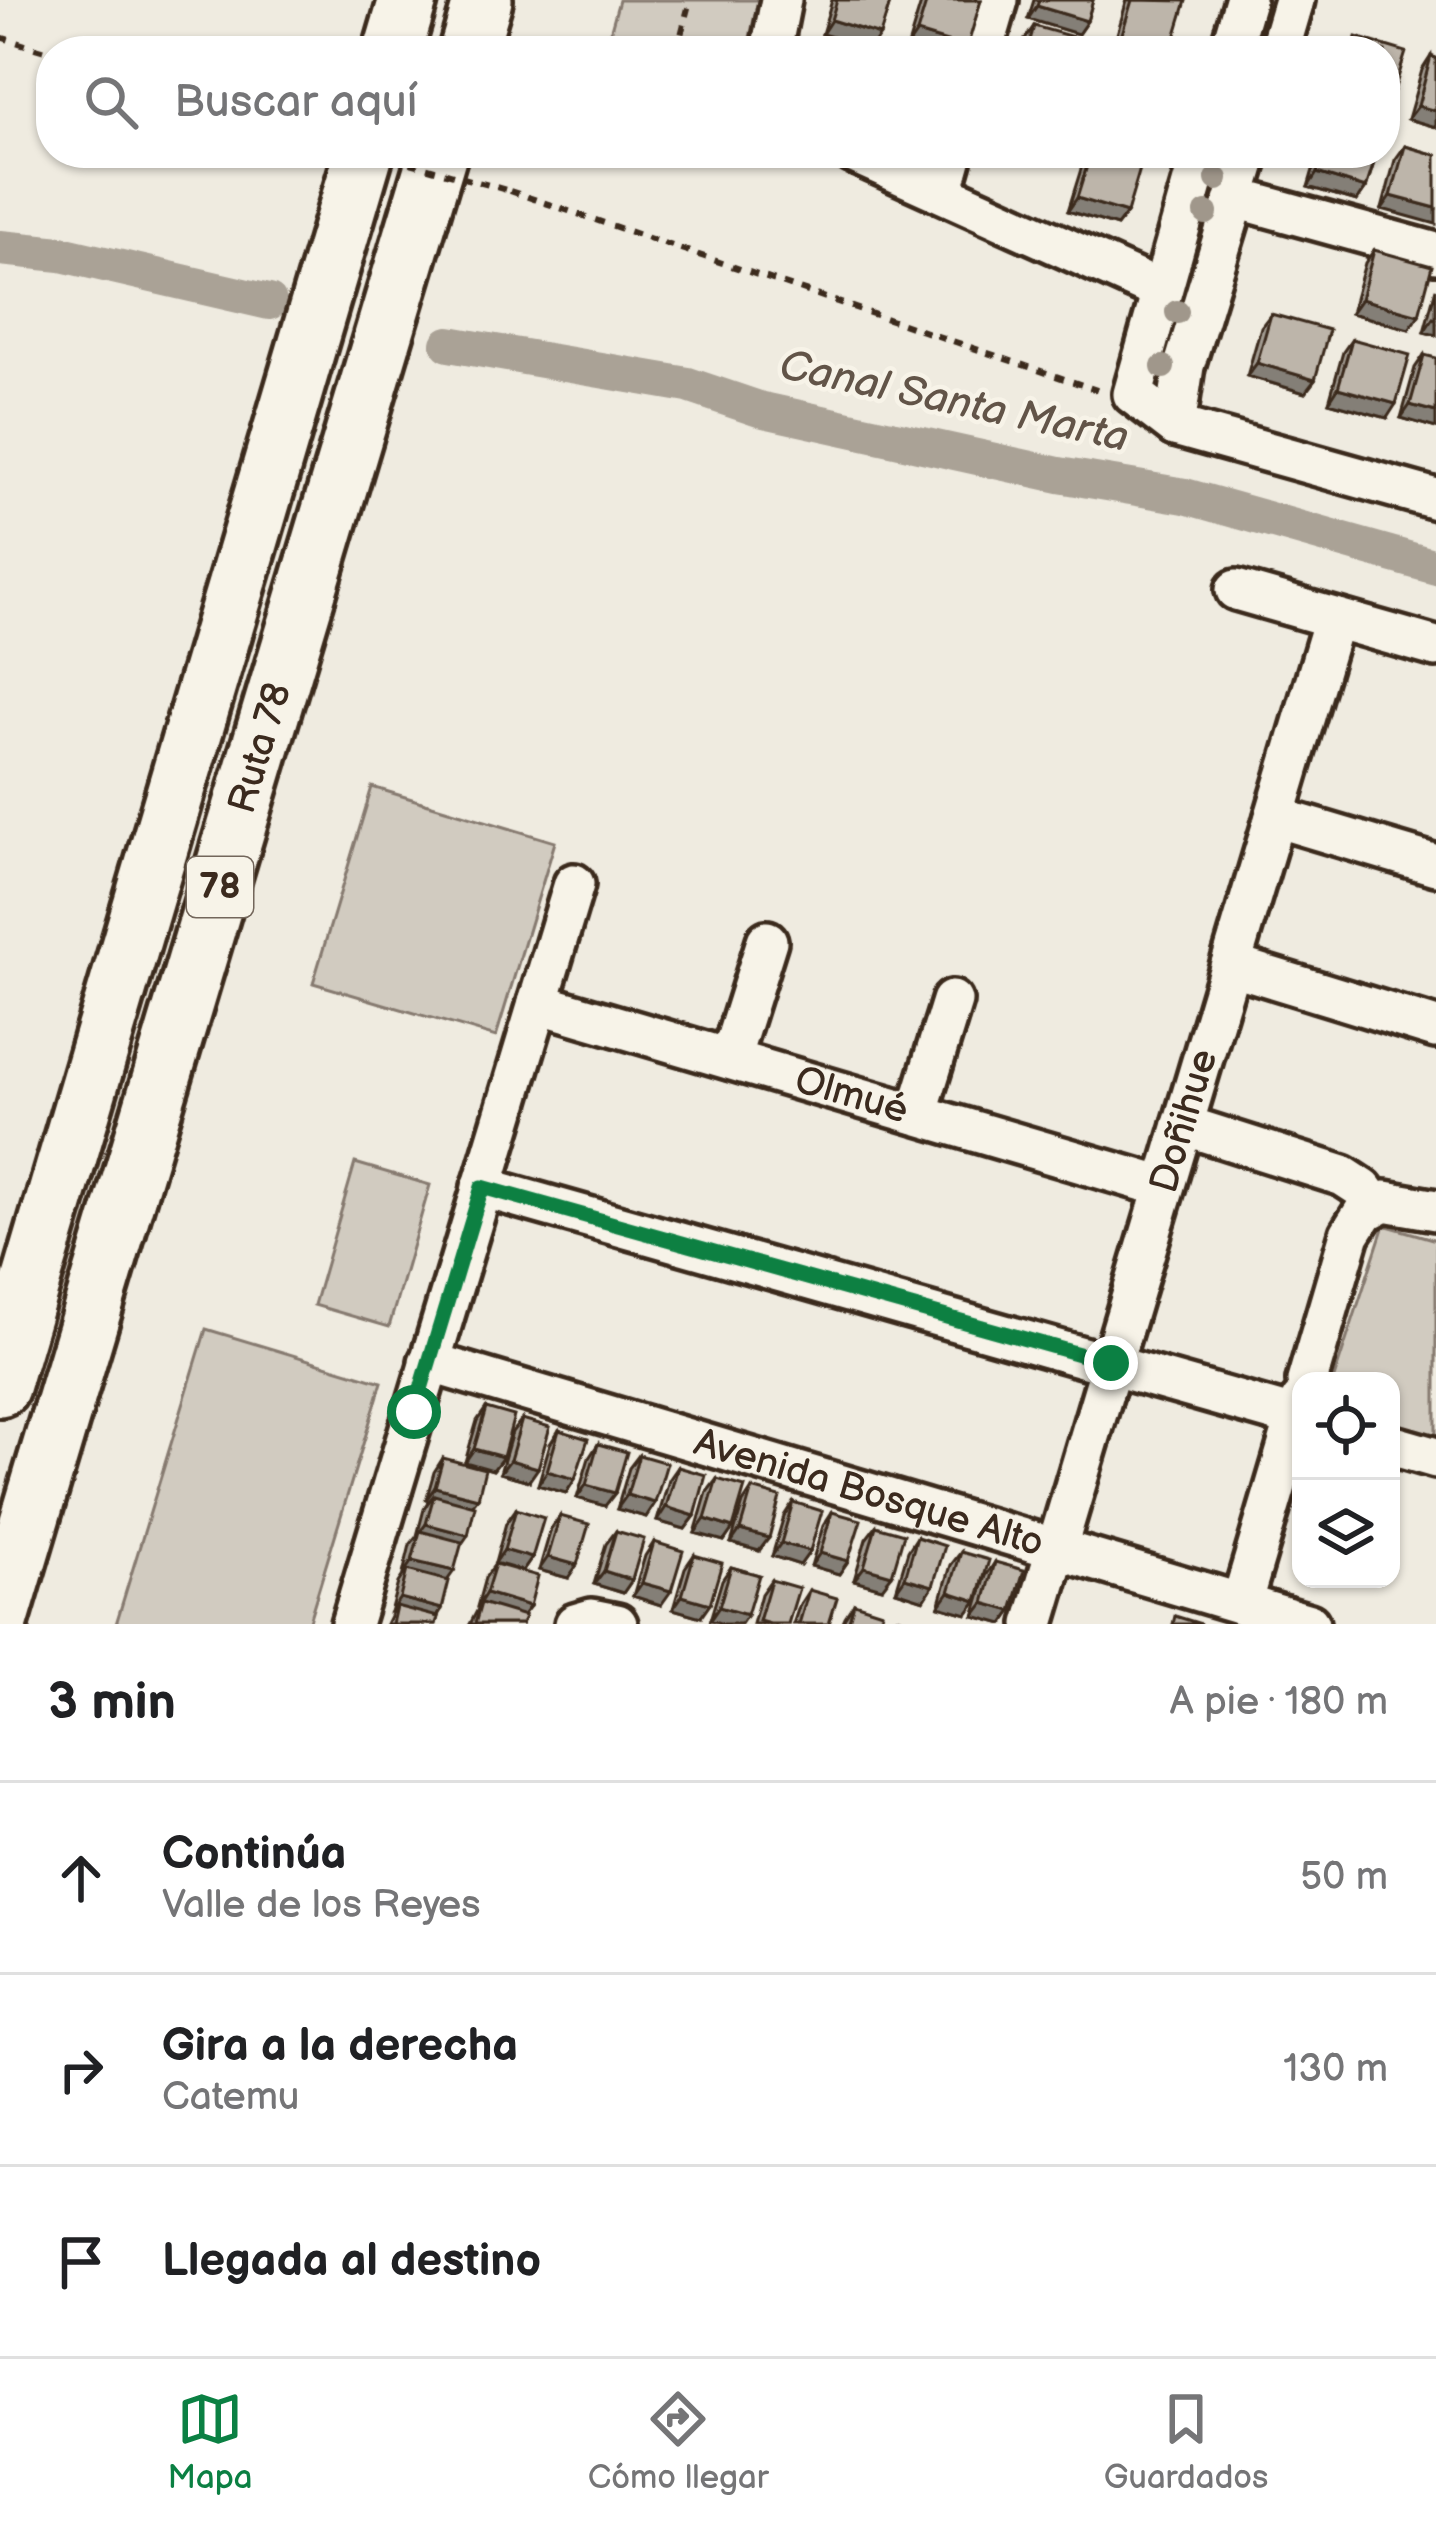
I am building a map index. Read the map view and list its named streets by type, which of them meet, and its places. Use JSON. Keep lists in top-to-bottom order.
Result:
{
  "streets": {
    "highway": ["Ruta 78", "78"],
    "street": ["Olmué", "Doñihue", "Avenida Bosque Alto"]
  },
  "crossings": [
    ["Olmué", "Doñihue"],
    ["Doñihue", "Avenida Bosque Alto"]
  ],
  "water": ["Canal Santa Marta"],
  "page": {
    "search": "Buscar aquí",
    "heading": ["3 min", "A pie · 180 m"],
    "list": [
      ["Continúa", "Valle de los Reyes", "50 m"],
      ["Gira a la derecha", "Catemu", "130 m"],
      "Llegada al destino"
    ],
    "nav": ["Mapa", "Cómo llegar", "Guardados"]
  }
}
